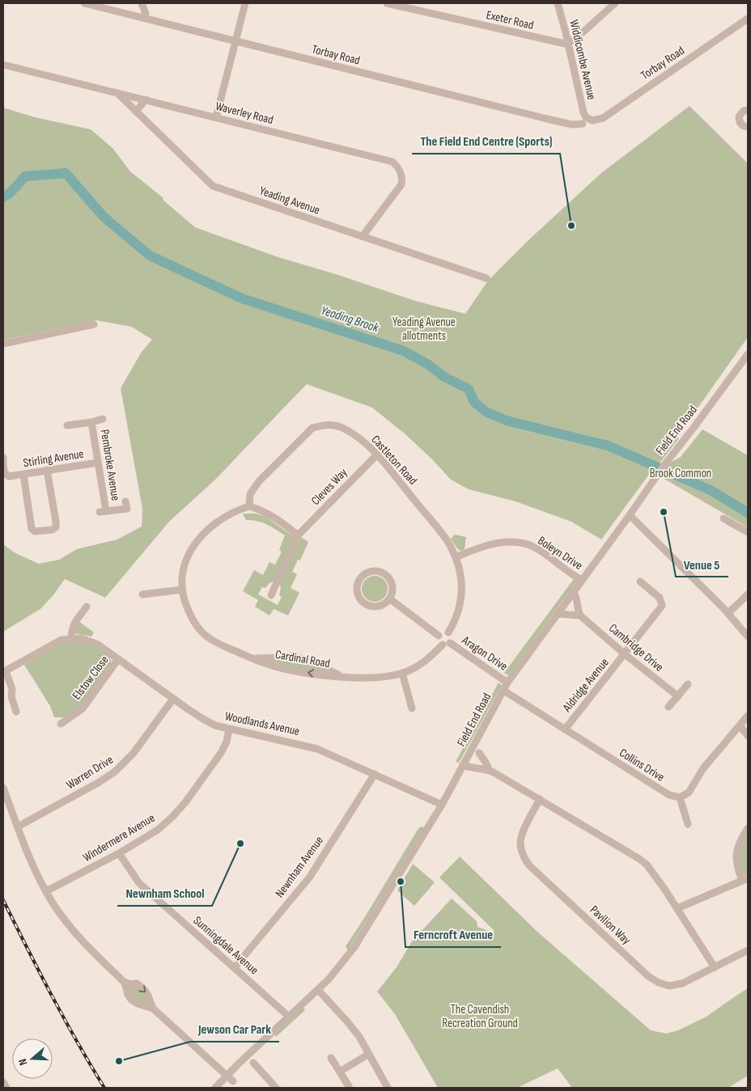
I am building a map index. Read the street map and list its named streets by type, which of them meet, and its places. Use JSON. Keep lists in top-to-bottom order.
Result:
{
  "streets": {
    "street": [
      "Exeter Road",
      "Torbay Road",
      "Widdicombe Avenue",
      "Waverley Road",
      "Yeading Avenue",
      "Field End Road",
      "Stirling Avenue",
      "Castleton Road",
      "Pembroke Avenue",
      "Cleves Way",
      "Boleyn Drive",
      "Cambridge Drive",
      "Aragon Drive",
      "Cardinal Road",
      "Elstow Close",
      "Aldridge Avenue",
      "Woodlands Avenue",
      "Collins Drive",
      "Warren Drive",
      "Windermere Avenue",
      "Newnham Avenue",
      "Pavilion Way",
      "Sunningdale Avenue"
    ]
  },
  "crossings": [
    ["Exeter Road", "Widdicombe Avenue"],
    ["Torbay Road", "Widdicombe Avenue"],
    ["Waverley Road", "Yeading Avenue"],
    ["Field End Road", "Boleyn Drive"],
    ["Field End Road", "Aragon Drive"],
    ["Field End Road", "Woodlands Avenue"],
    ["Field End Road", "Collins Drive"],
    ["Field End Road", "Sunningdale Avenue"],
    ["Stirling Avenue", "Pembroke Avenue"],
    ["Castleton Road", "Cleves Way"],
    ["Castleton Road", "Boleyn Drive"],
    ["Castleton Road", "Aragon Drive"],
    ["Castleton Road", "Cardinal Road"],
    ["Cambridge Drive", "Aldridge Avenue"],
    ["Aragon Drive", "Cardinal Road"],
    ["Elstow Close", "Woodlands Avenue"],
    ["Aldridge Avenue", "Collins Drive"],
    ["Woodlands Avenue", "Warren Drive"],
    ["Woodlands Avenue", "Windermere Avenue"],
    ["Woodlands Avenue", "Newnham Avenue"],
    ["Windermere Avenue", "Sunningdale Avenue"],
    ["Newnham Avenue", "Sunningdale Avenue"]
  ],
  "water": ["Yeading Brook"],
  "parks": ["Yeading Avenue allotments", "Brook Common", "The Cavendish Recreation Ground"],
  "places": [
    "The Field End Centre (Sports)",
    "Venue 5",
    "Newnham School",
    "Ferncroft Avenue",
    "Jewson Car Park"
  ],
  "north": "left"
}
